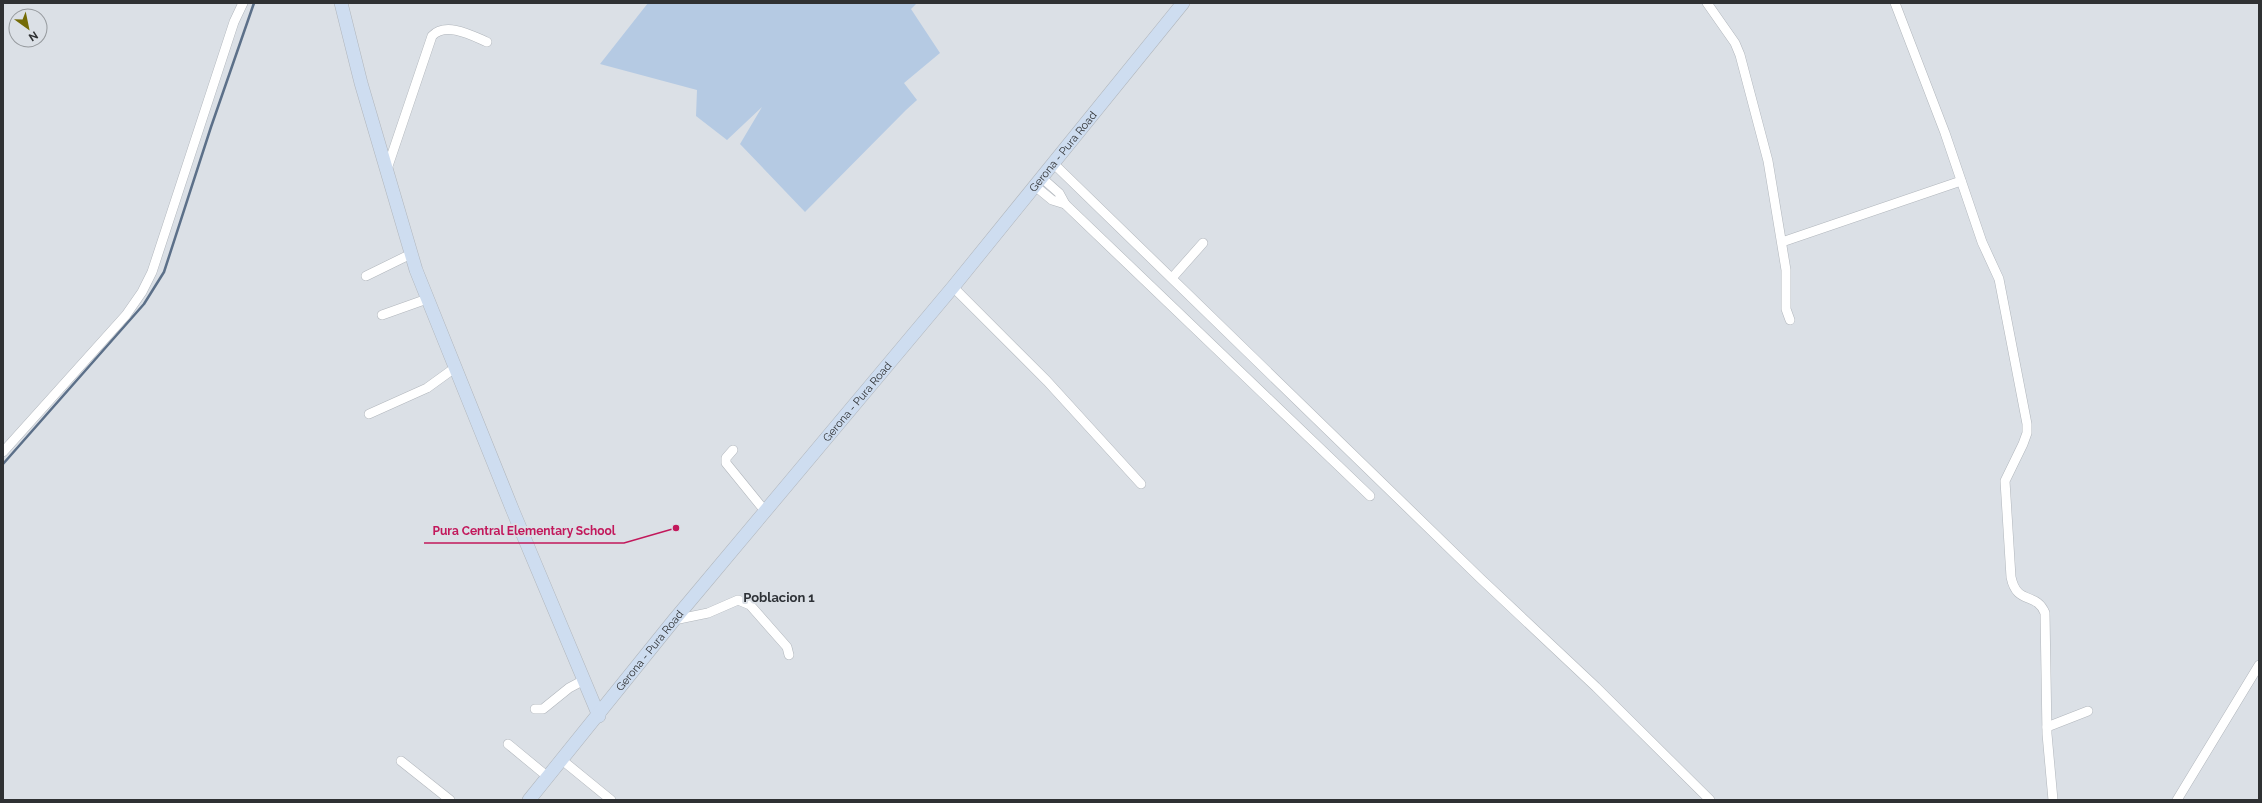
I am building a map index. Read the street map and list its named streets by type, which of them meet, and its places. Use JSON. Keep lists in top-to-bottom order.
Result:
{
  "streets": {
    "main road": ["Gerona - Pura Road"]
  },
  "districts": ["Poblacion 1"],
  "places": ["Pura Central Elementary School"],
  "north": "bottom right"
}
